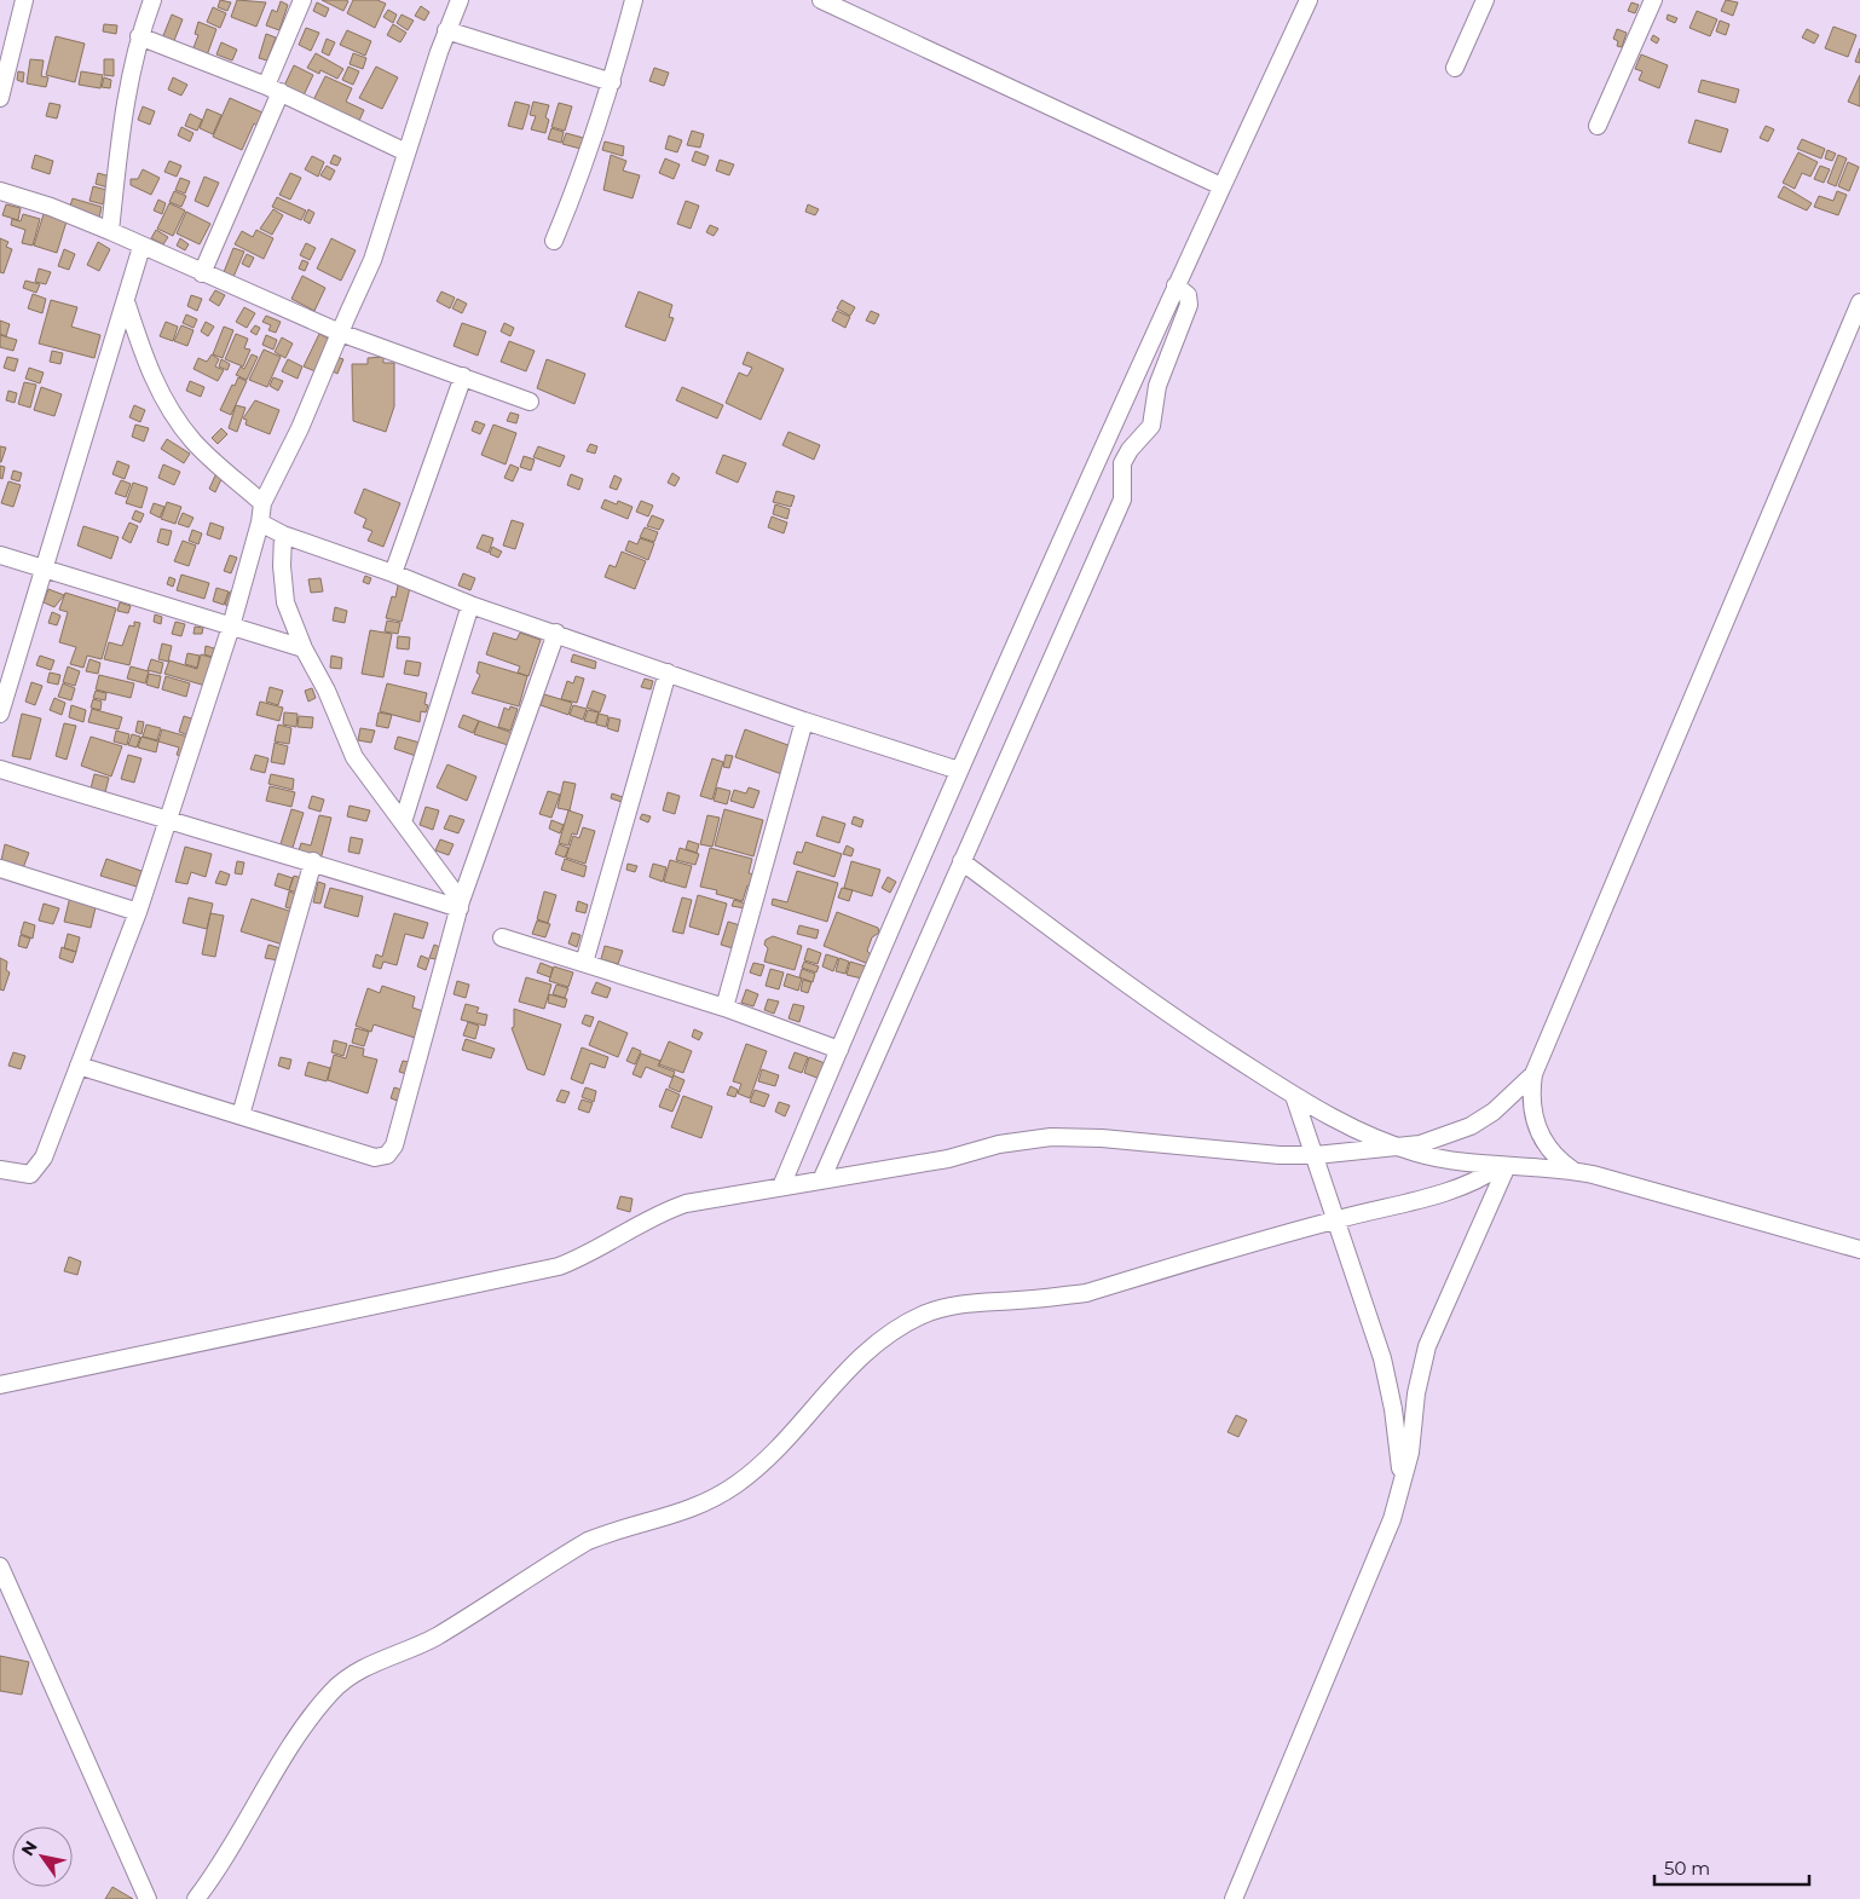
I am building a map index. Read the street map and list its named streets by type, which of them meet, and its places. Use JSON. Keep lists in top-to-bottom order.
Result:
{
  "scale_bar": "50 m",
  "north": "top left"
}
